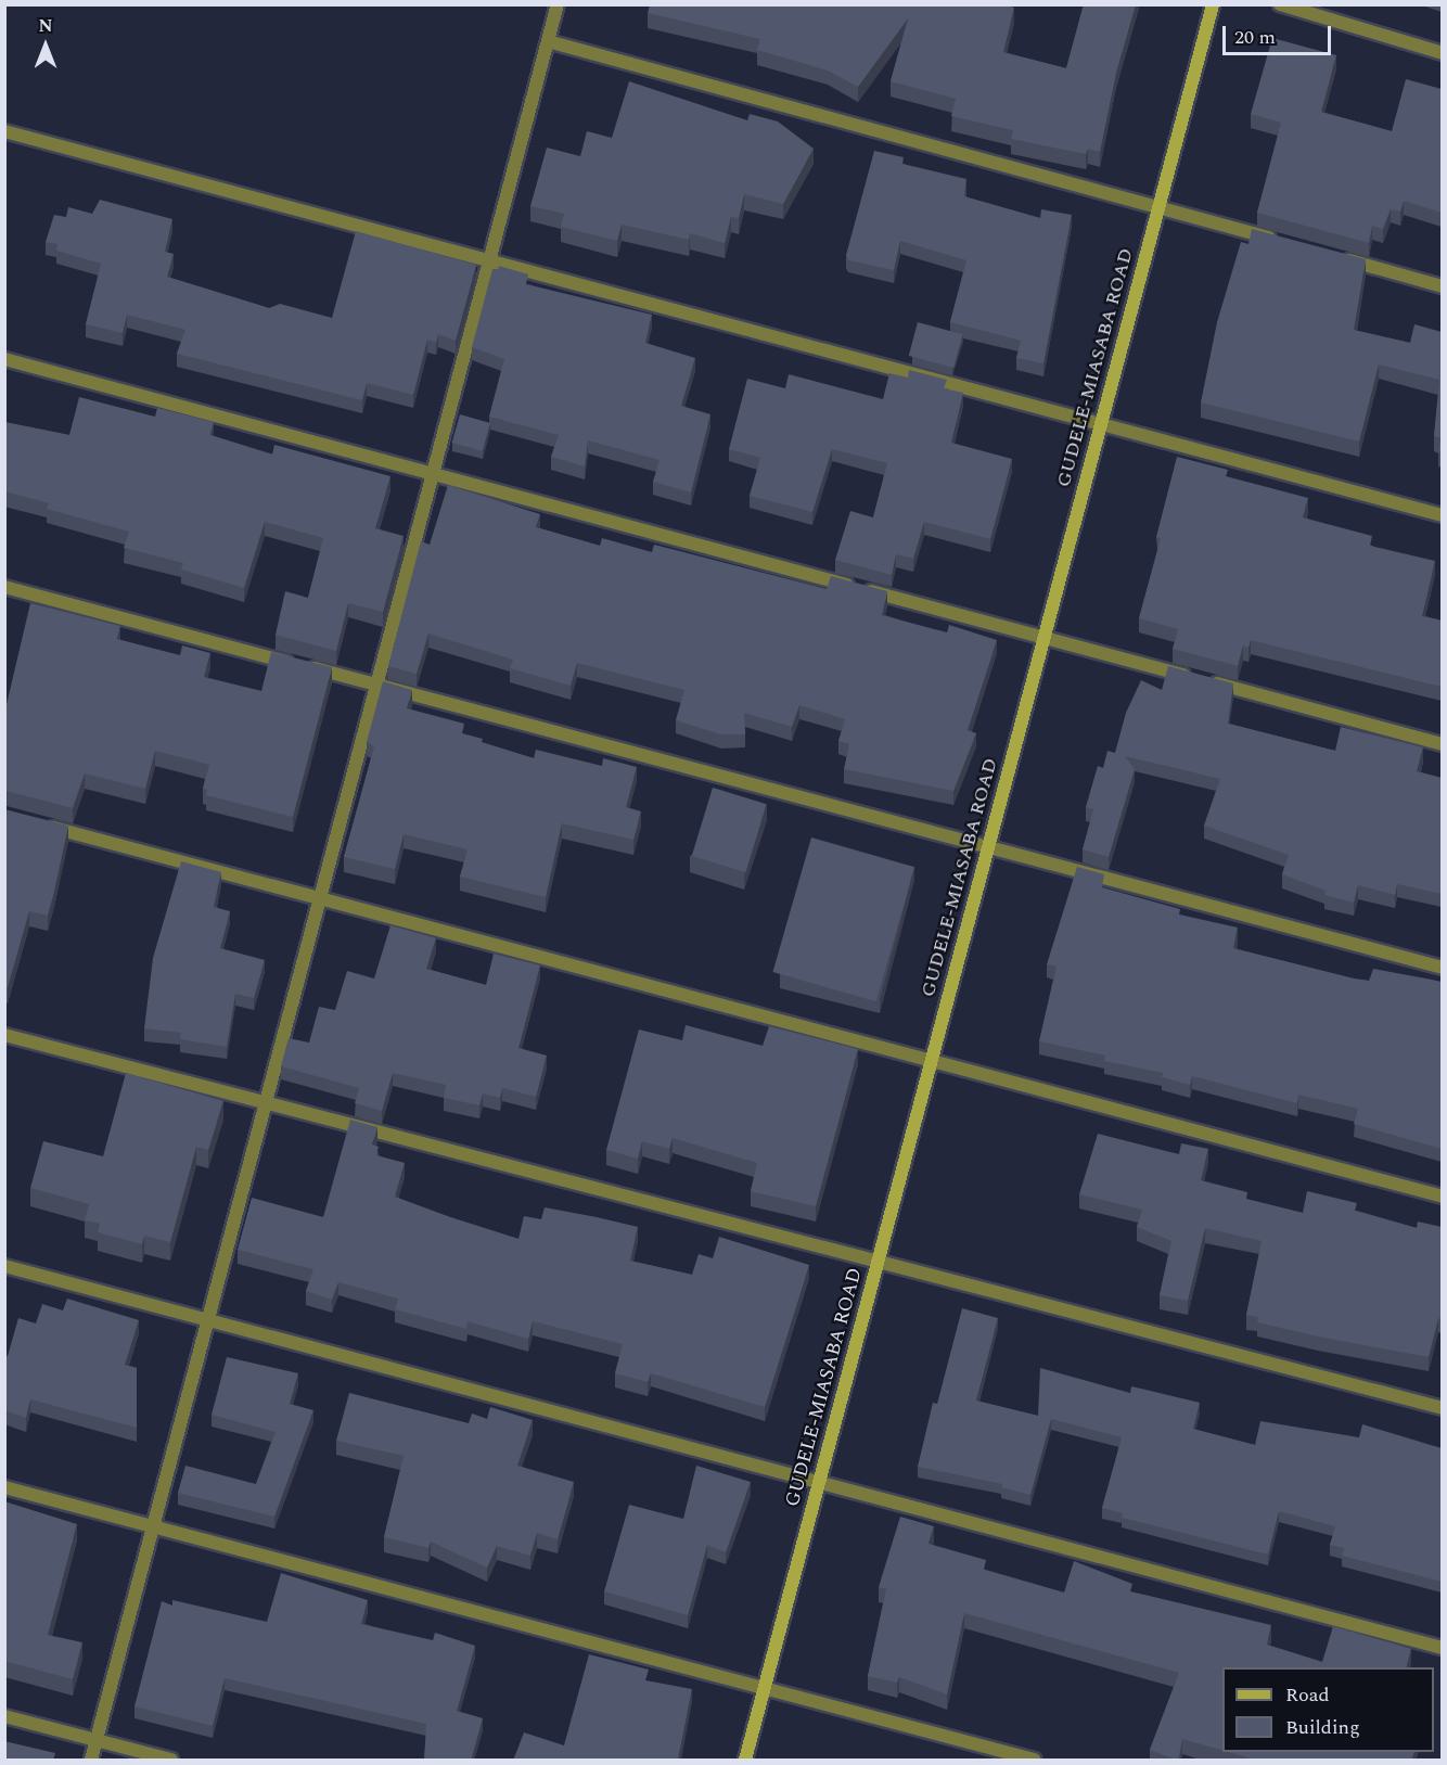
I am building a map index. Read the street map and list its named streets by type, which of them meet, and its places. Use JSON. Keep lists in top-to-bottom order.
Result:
{
  "streets": {
    "main road": ["GUDELE-MIASABA ROAD"]
  },
  "legend": ["Road", "Building"],
  "scale_bar": "20 m",
  "north": "top"
}
